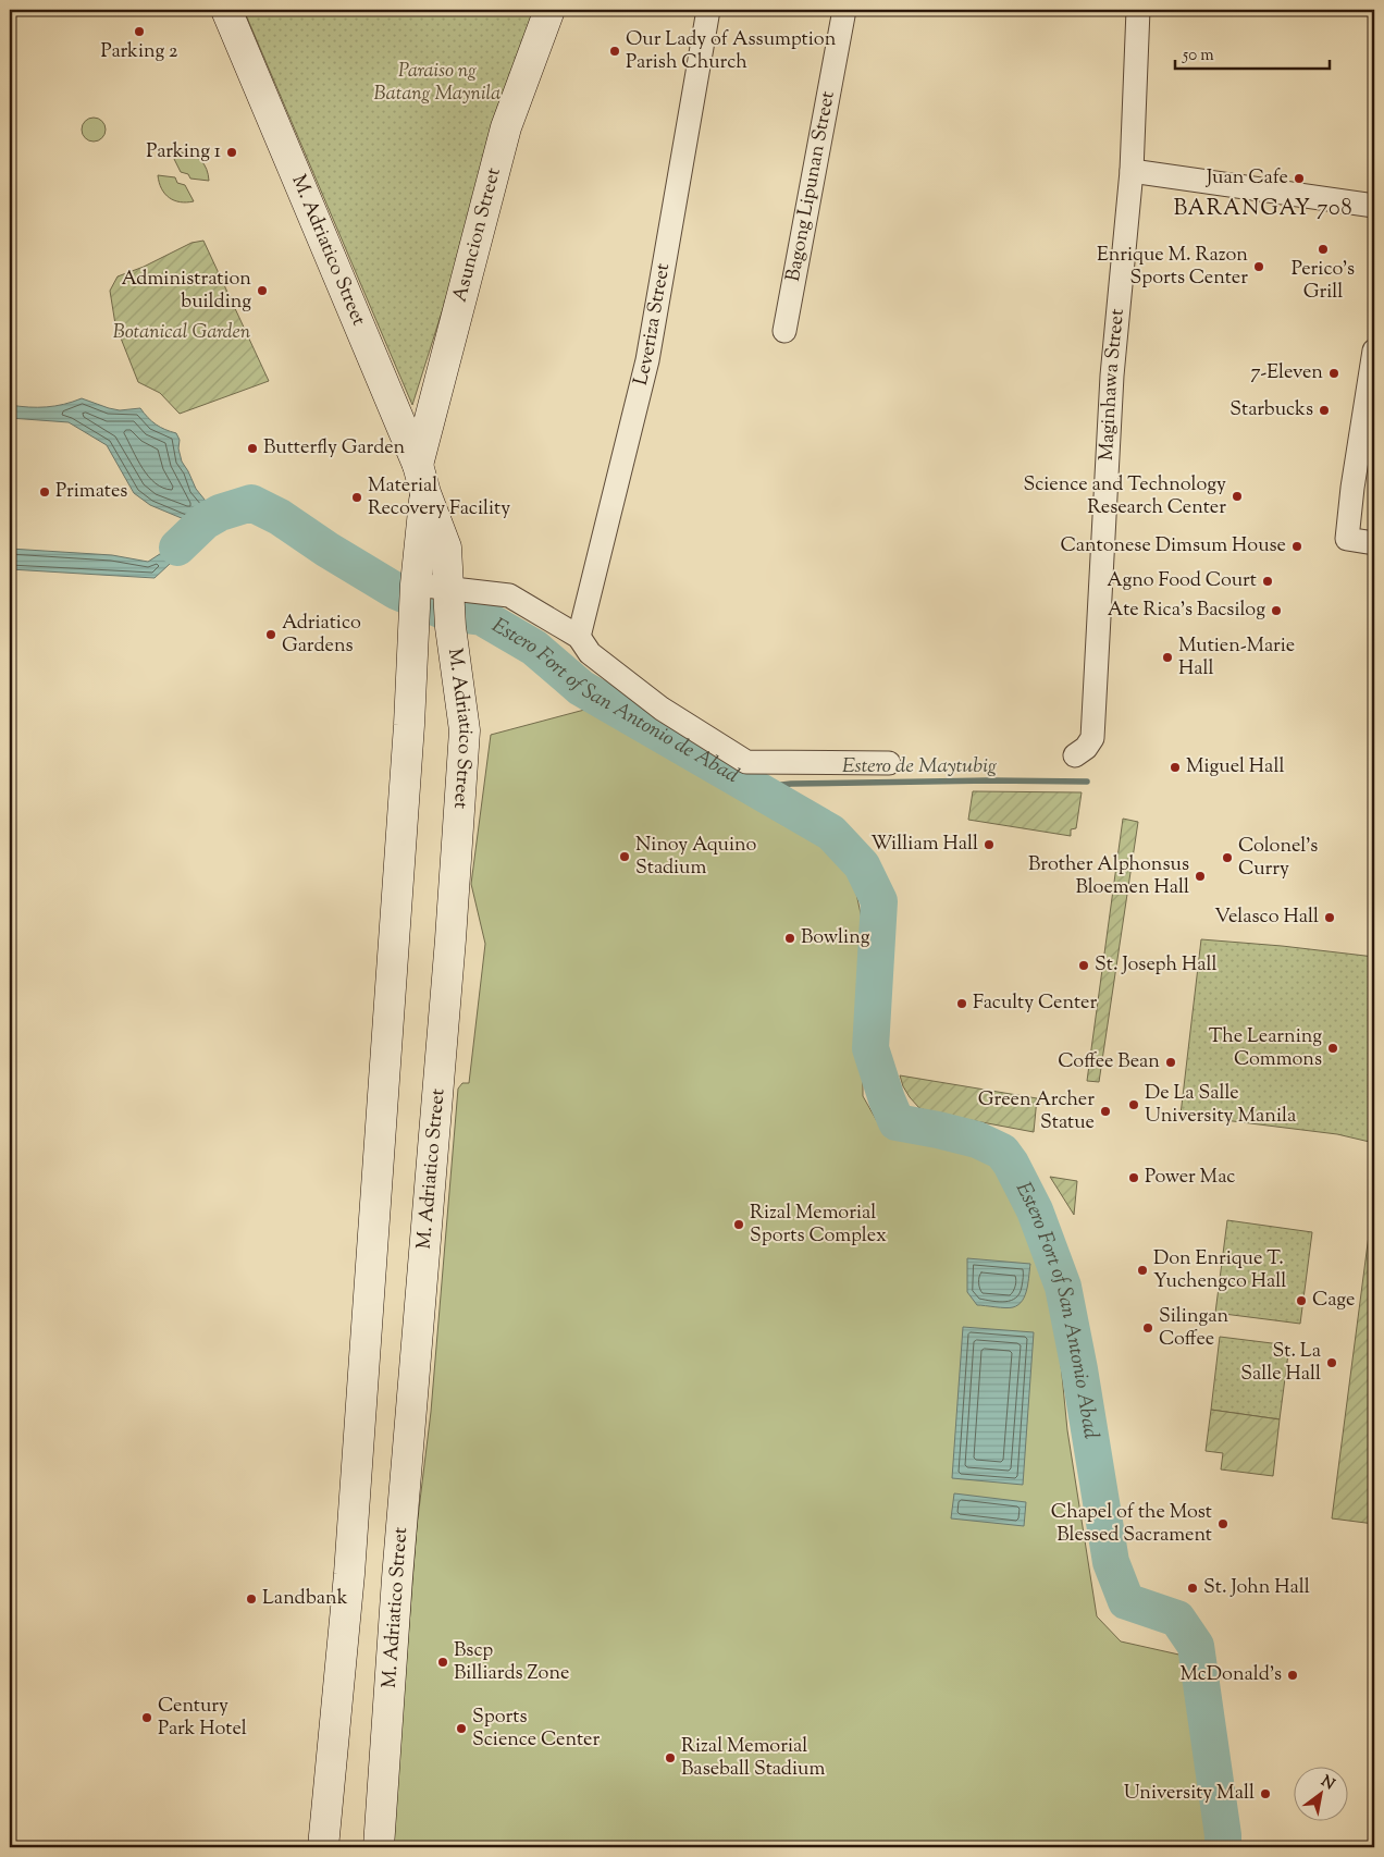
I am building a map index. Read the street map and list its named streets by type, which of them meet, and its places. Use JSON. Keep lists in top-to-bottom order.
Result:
{
  "streets": {
    "street": [
      "Bagong Lipunan Street",
      "Asuncion Street",
      "M. Adriatico Street",
      "Leveriza Street",
      "Maginhawa Street"
    ]
  },
  "crossings": [
    ["Asuncion Street", "M. Adriatico Street"]
  ],
  "districts": ["BARANGAY 708"],
  "water": ["Estero Fort of San Antonio de Abad", "Estero de Maytubig", "Estero Fort of San Antonio Abad"],
  "parks": ["Paraiso ng Batang Maynila", "Botanical Garden"],
  "places": [
    "Parking 2",
    "Our Lady of Assumption Parish Church",
    "Parking 1",
    "Juan Cafe",
    "Perico’s Grill",
    "Enrique M. Razon Sports Center",
    "Administration building",
    "7-Eleven",
    "Starbucks",
    "Butterfly Garden",
    "Primates",
    "Science and Technology Research Center",
    "Material Recovery Facility",
    "Cantonese Dimsum House",
    "Agno Food Court",
    "Ate Rica's Bacsilog",
    "Adriatico Gardens",
    "Mutien-Marie Hall",
    "Miguel Hall",
    "William Hall",
    "Ninoy Aquino Stadium",
    "Colonel's Curry",
    "Brother Alphonsus Bloemen Hall",
    "Velasco Hall",
    "Bowling",
    "St. Joseph Hall",
    "Faculty Center",
    "The Learning Commons",
    "Coffee Bean",
    "De La Salle University Manila",
    "Green Archer Statue",
    "Power Mac",
    "Rizal Memorial Sports Complex",
    "Don Enrique T. Yuchengco Hall",
    "Cage",
    "Silingan Coffee",
    "St. La Salle Hall",
    "Chapel of the Most Blessed Sacrament",
    "St. John Hall",
    "Landbank",
    "Bscp Billiards Zone",
    "McDonald's",
    "Century Park Hotel",
    "Sports Science Center",
    "Rizal Memorial Baseball Stadium",
    "University Mall"
  ],
  "scale_bar": "50 m",
  "north": "top right"
}
